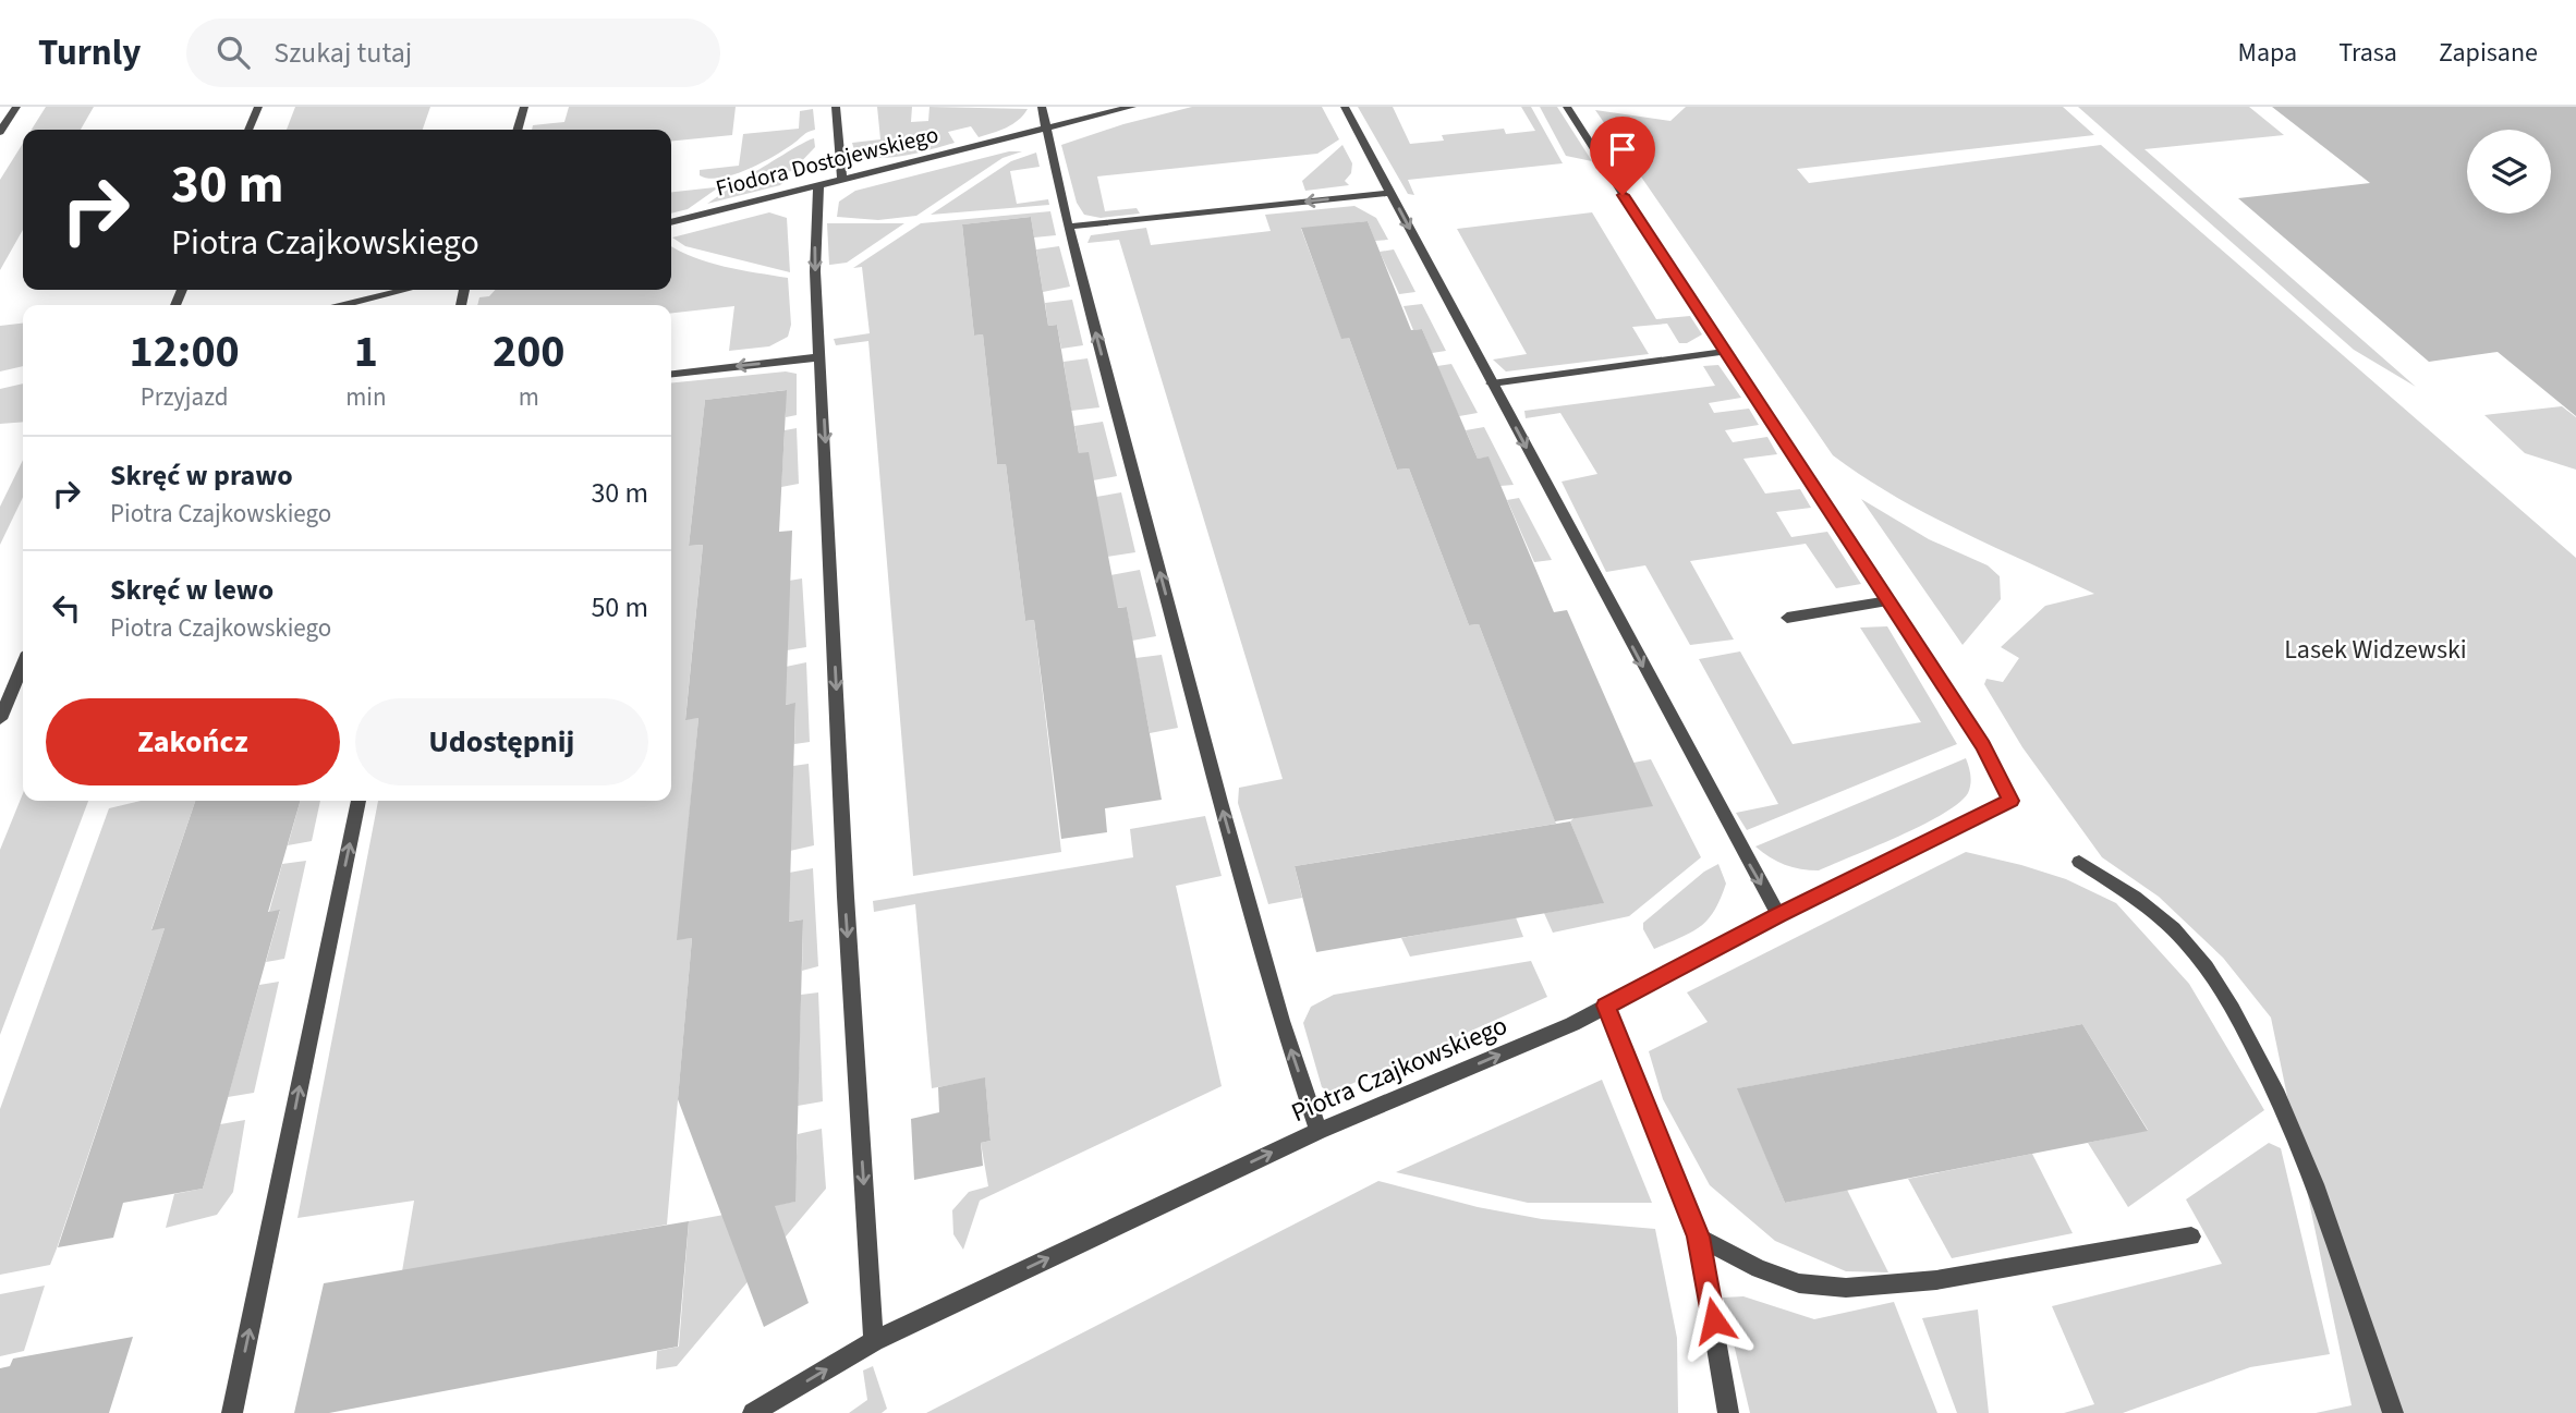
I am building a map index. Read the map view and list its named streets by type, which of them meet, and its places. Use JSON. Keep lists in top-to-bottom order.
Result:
{
  "streets": {
    "street": ["Fiodora Dostojewskiego", "Piotra Czajkowskiego"]
  },
  "one_way": ["Piotra Czajkowskiego"],
  "parks": ["Lasek Widzewski"],
  "page": {
    "header": "Turnly",
    "search": "Szukaj tutaj",
    "nav": ["Mapa", "Trasa", "Zapisane"],
    "turn": ["30 m", "Piotra Czajkowskiego"],
    "eta": [
      "12:00",
      "Przyjazd",
      "1",
      "min",
      "200",
      "m"
    ],
    "list": [
      {
        "name": "Skręć w prawo",
        "note": "Piotra Czajkowskiego",
        "value": "30 m"
      },
      {
        "name": "Skręć w lewo",
        "note": "Piotra Czajkowskiego",
        "value": "50 m"
      }
    ],
    "buttons": ["Zakończ", "Udostępnij"]
  }
}
